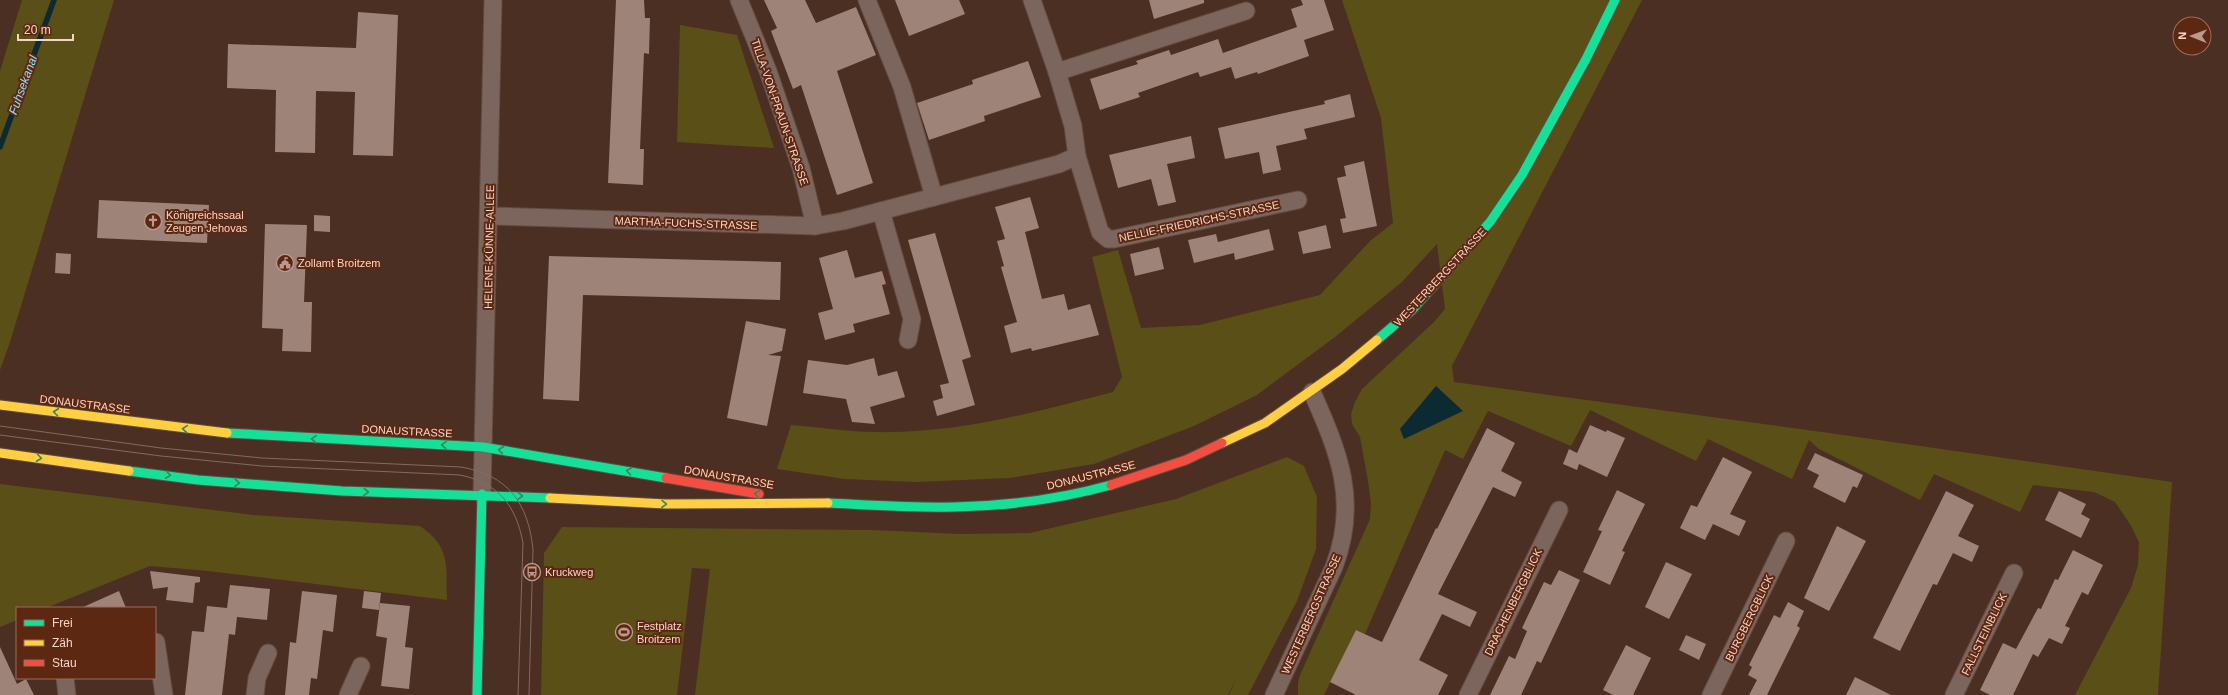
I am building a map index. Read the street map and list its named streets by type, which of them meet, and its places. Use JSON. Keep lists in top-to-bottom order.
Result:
{
  "streets": {
    "main road": ["WESTERBERGSTRASSE", "DONAUSTRASSE"],
    "street": [
      "TILLA-VON-PRAUN-STRASSE",
      "NELLIE-FRIEDRICHS-STRASSE",
      "MARTHA-FUCHS-STRASSE",
      "HELENE-KÜNNE-ALLEE",
      "DRACHENBERGBLICK",
      "BURGBERGBLICK",
      "FALLSTEINBLICK"
    ]
  },
  "crossings": [
    ["TILLA-VON-PRAUN-STRASSE", "MARTHA-FUCHS-STRASSE"],
    ["NELLIE-FRIEDRICHS-STRASSE", "MARTHA-FUCHS-STRASSE"],
    ["MARTHA-FUCHS-STRASSE", "HELENE-KÜNNE-ALLEE"],
    ["HELENE-KÜNNE-ALLEE", "DONAUSTRASSE"],
    ["WESTERBERGSTRASSE", "DONAUSTRASSE"]
  ],
  "water": ["Fuhsekanal"],
  "places": {
    "church": ["Königreichssaal Zeugen Jehovas"],
    "public building": ["Zollamt Broitzem"],
    "bus stop": ["Kruckweg"],
    "sports": ["Festplatz Broitzem"]
  },
  "legend": ["Frei", "Zäh", "Stau"],
  "scale_bar": "20 m",
  "north": "left"
}
